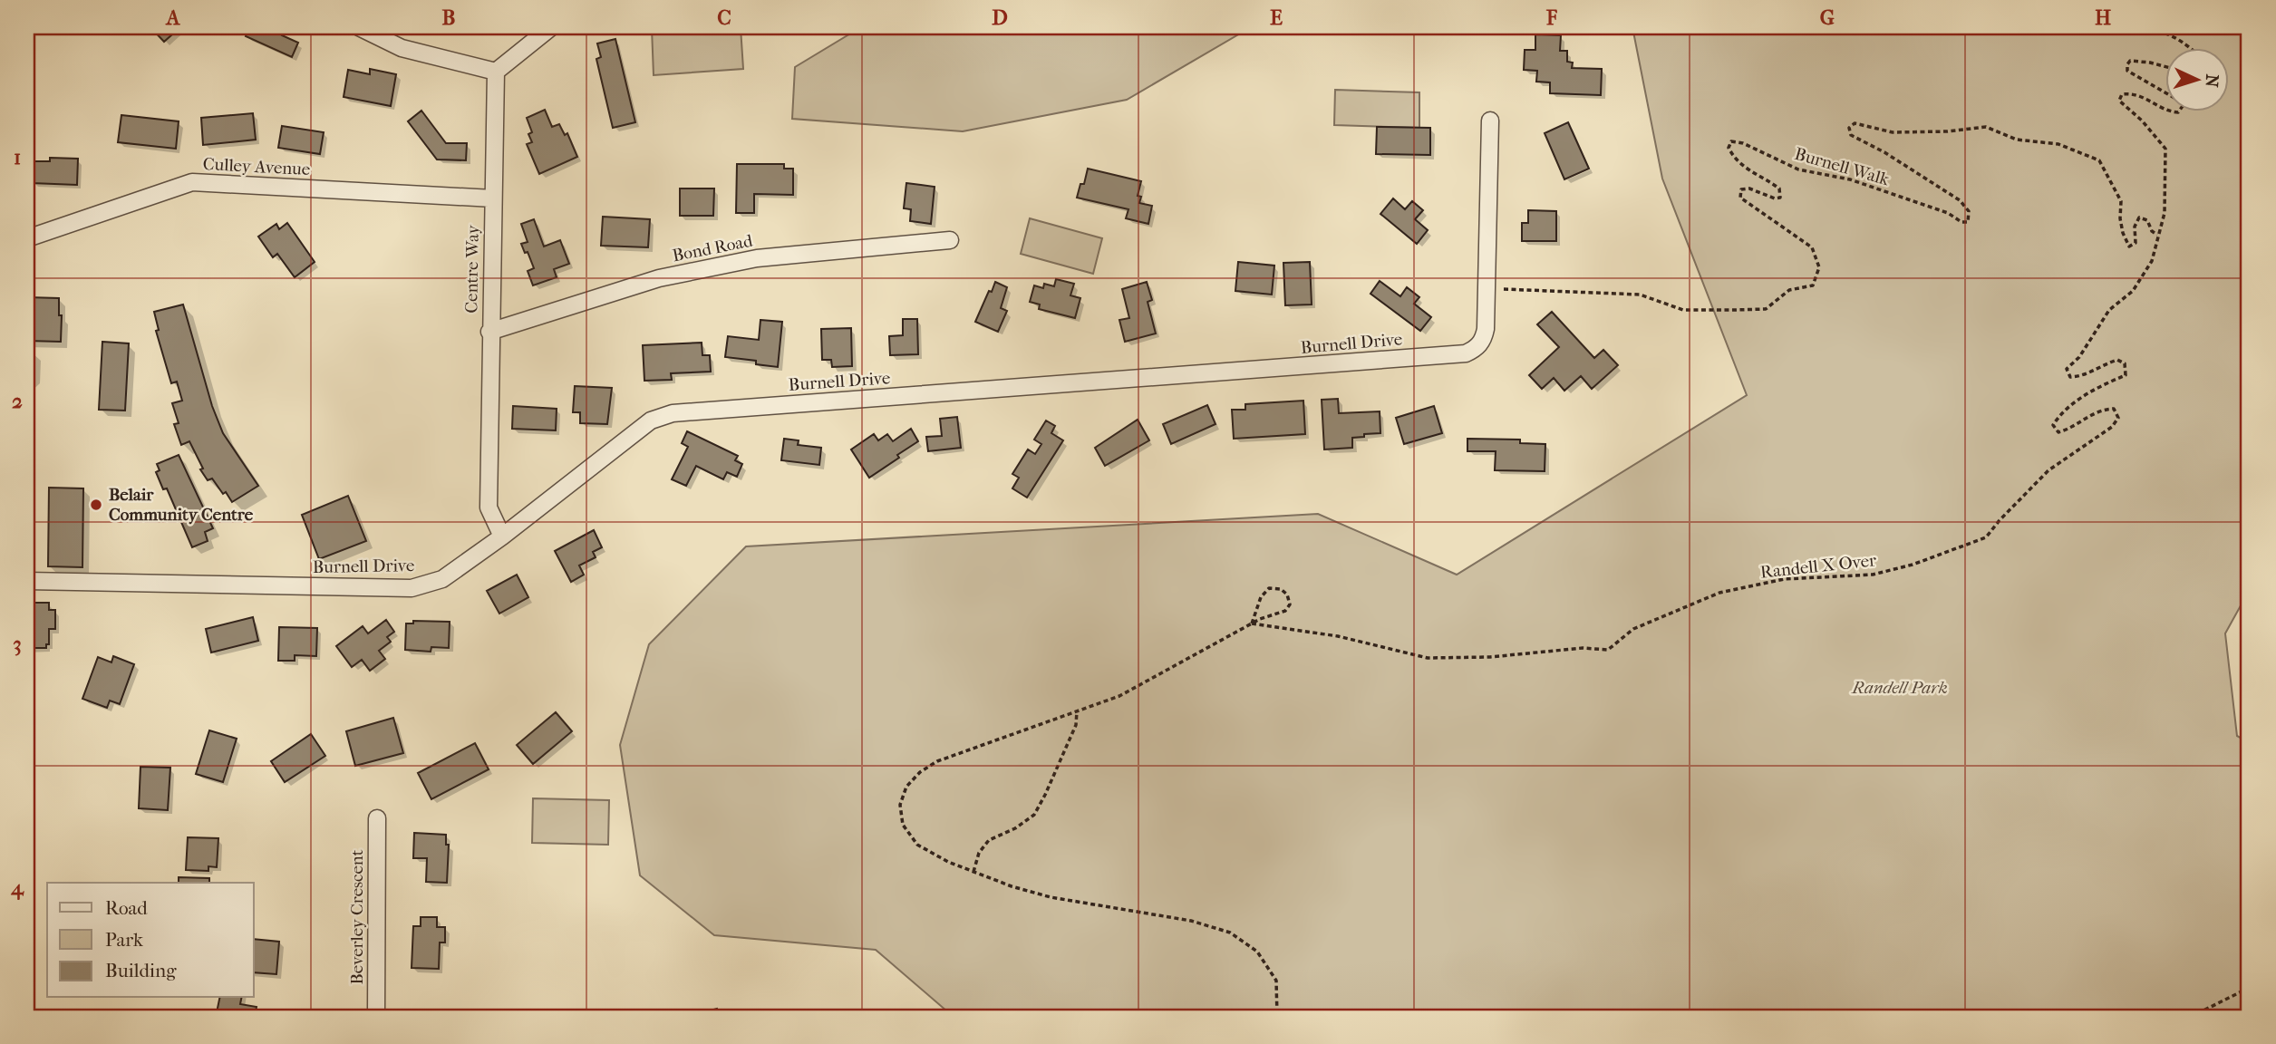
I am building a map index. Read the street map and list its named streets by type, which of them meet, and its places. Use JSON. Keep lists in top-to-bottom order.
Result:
{
  "streets": {
    "street": [
      "Culley Avenue",
      "Bond Road",
      "Centre Way",
      "Burnell Drive",
      "Beverley Crescent"
    ],
    "path": ["Burnell Walk", "Randell X Over"]
  },
  "crossings": [
    ["Culley Avenue", "Centre Way"],
    ["Burnell Walk", "Burnell Drive"],
    ["Burnell Walk", "Randell X Over"],
    ["Bond Road", "Centre Way"],
    ["Centre Way", "Burnell Drive"]
  ],
  "parks": ["Randell Park"],
  "places": ["Belair Community Centre"],
  "legend": ["Road", "Park", "Building"],
  "north": "right",
  "grid": {
    "columns": [
      "A",
      "B",
      "C",
      "D",
      "E",
      "F",
      "G",
      "H"
    ],
    "rows": [
      "1",
      "2",
      "3",
      "4"
    ]
  }
}
